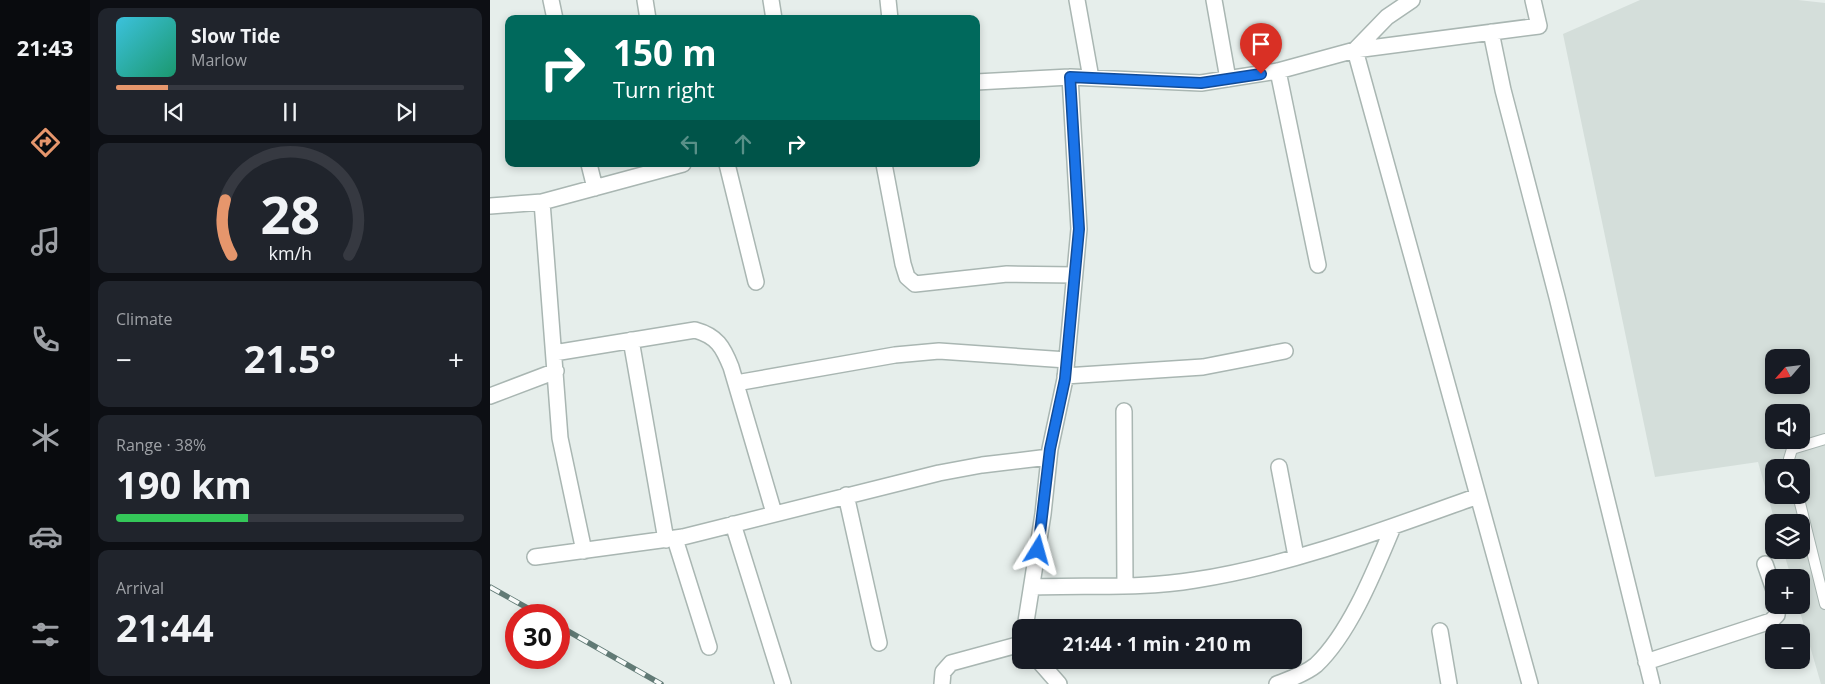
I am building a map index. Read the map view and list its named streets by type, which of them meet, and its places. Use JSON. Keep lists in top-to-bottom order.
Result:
{
  "north": "bottom left",
  "page": {
    "tabs": "21:43",
    "turn": ["150 m", "Turn right"],
    "song": ["Slow Tide", "Marlow"],
    "tile": [
      "Climate",
      ["Range · 38%", "190 km"],
      ["Arrival", "21:44"]
    ],
    "heat": ["−", "21.5°", "+"],
    "map_buttons": ["+", "−"],
    "limit": "30",
    "trip": "21:44 · 1 min · 210 m",
    "gauge": ["28", "km/h"]
  }
}
